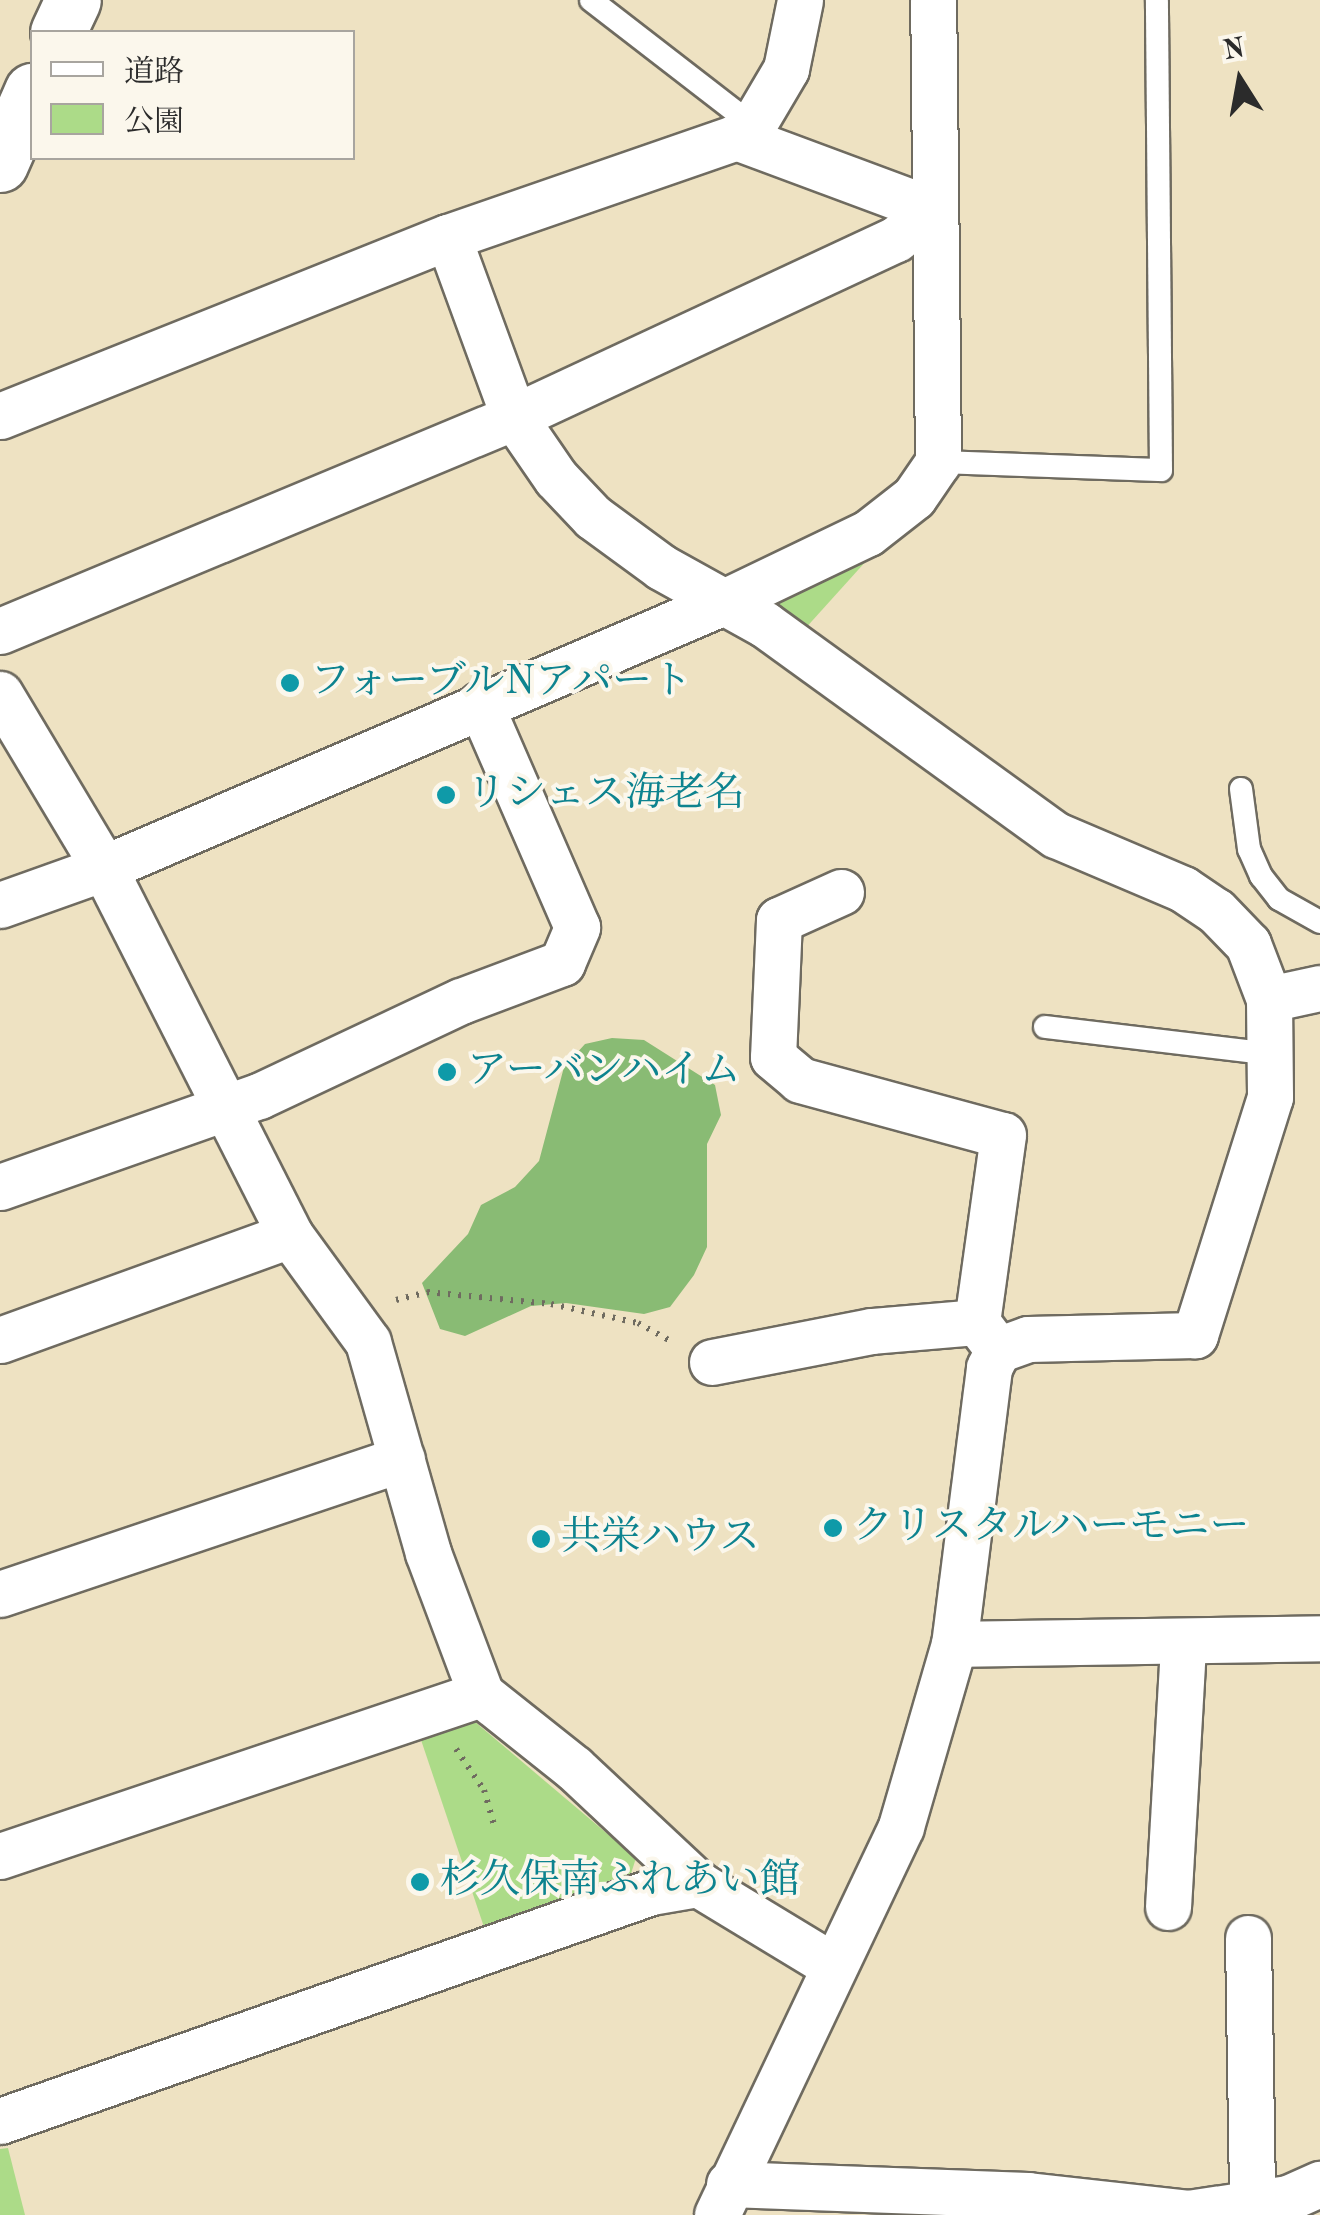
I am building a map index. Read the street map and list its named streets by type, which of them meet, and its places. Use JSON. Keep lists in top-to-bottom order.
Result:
{
  "places": [
    "フォーブルNアパート",
    "リシェス海老名",
    "アーバンハイム",
    "クリスタルハーモニー",
    "共栄ハウス",
    "杉久保南ふれあい館"
  ],
  "legend": ["道路", "公園"],
  "north": "top"
}
